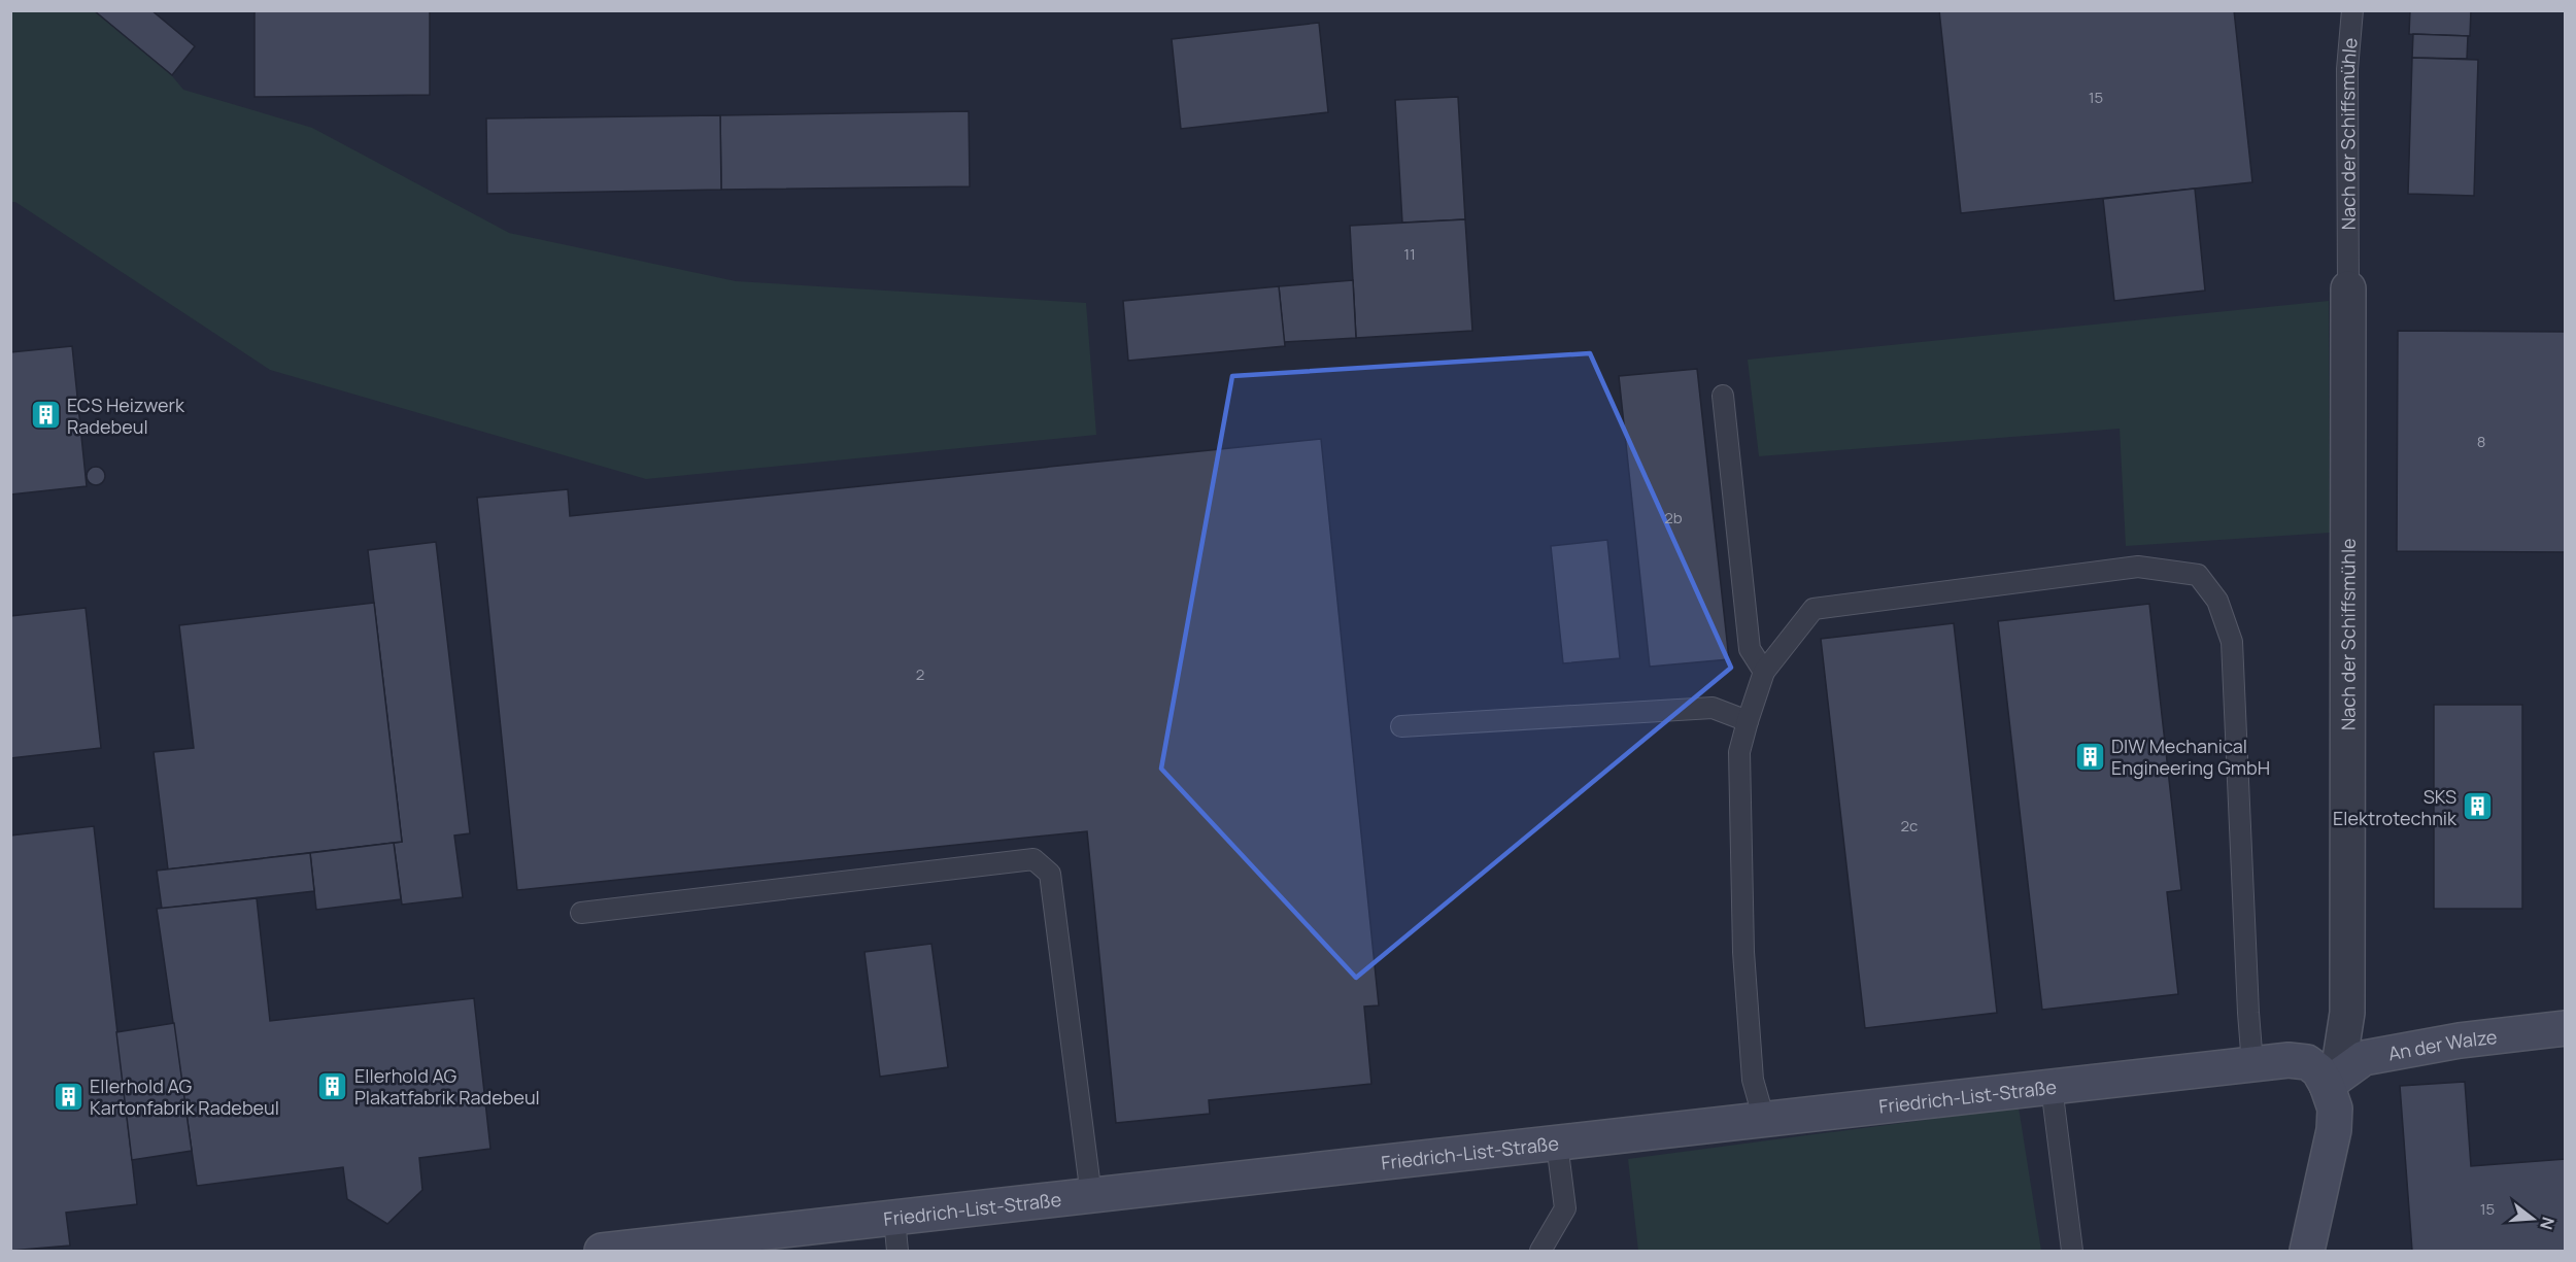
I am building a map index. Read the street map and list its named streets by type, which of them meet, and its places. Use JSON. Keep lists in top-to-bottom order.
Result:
{
  "streets": {
    "street": ["Nach der Schiffsmühle", "An der Walze", "Friedrich-List-Straße"]
  },
  "crossings": [
    ["Nach der Schiffsmühle", "An der Walze"],
    ["Nach der Schiffsmühle", "Friedrich-List-Straße"],
    ["An der Walze", "Friedrich-List-Straße"]
  ],
  "places": {
    "building": [
      "ECS Heizwerk Radebeul",
      "DIW Mechanical Engineering GmbH",
      "SKS Elektrotechnik",
      "Ellerhold AG Plakatfabrik Radebeul",
      "Ellerhold AG Kartonfabrik Radebeul"
    ]
  },
  "house_numbers": [
    "15",
    "11",
    "8",
    "2b",
    "2",
    "2c",
    "15"
  ],
  "north": "right"
}
